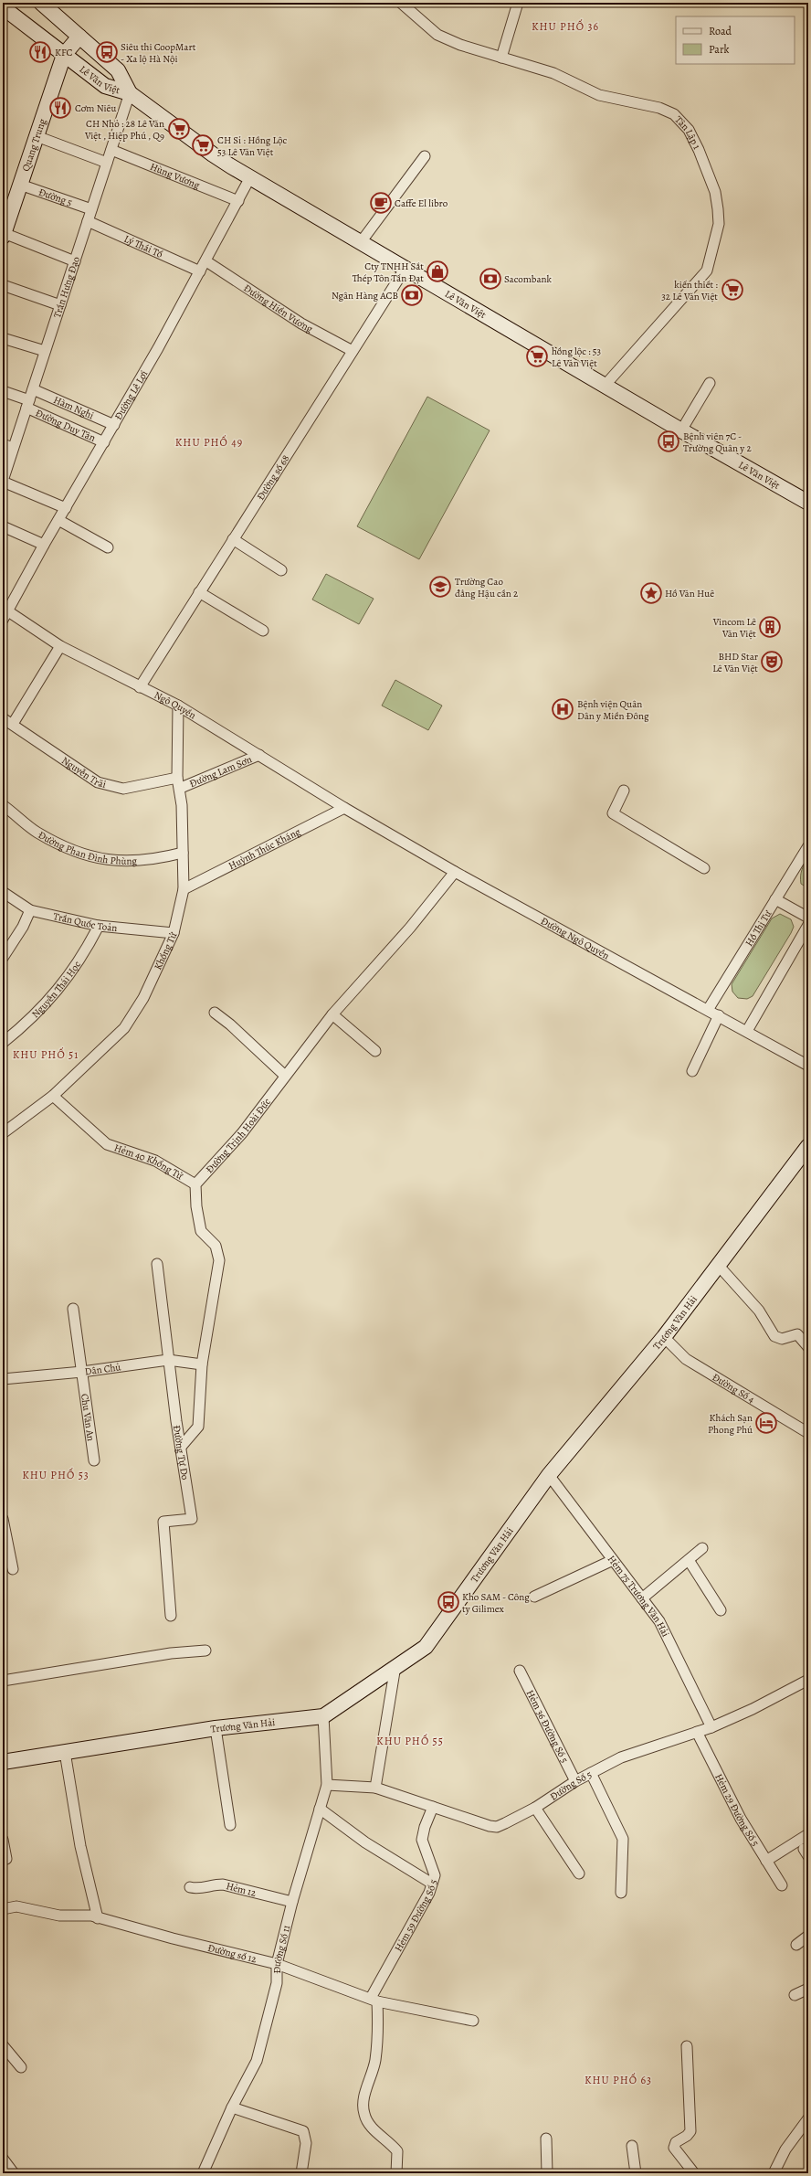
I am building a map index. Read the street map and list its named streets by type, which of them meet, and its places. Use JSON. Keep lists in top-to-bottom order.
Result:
{
  "streets": {
    "street": [
      "Lê Văn Việt",
      "Tân Lập 1",
      "Quang Trung",
      "Hùng Vương",
      "Đường 5",
      "Lý Thái Tổ",
      "Trần Hưng Đạo",
      "Đường Hiền Vương",
      "Đường Lê Lợi",
      "Hàm Nghi",
      "Đường Duy Tân",
      "Đường số 68",
      "Ngô Quyền",
      "Nguyễn Trãi",
      "Đường Lam Sơn",
      "Đường Phan Đình Phùng",
      "Huỳnh Thúc Kháng",
      "Trần Quốc Toản",
      "Hồ Thị Tư",
      "Đường Ngô Quyền",
      "Khổng Tử",
      "Nguyễn Thái Học",
      "Đường Trịnh Hoài Đức",
      "Hẻm 40 Khổng Tử",
      "Trương Văn Hải",
      "Dân Chủ",
      "Đường Số 4",
      "Chu Văn An",
      "Đường Tự Do",
      "Hẻm 75 Trương Văn Hải",
      "Hẻm 36 Đường Số 5",
      "Đường Số 5",
      "Hẻm 29 Đường Số 5",
      "Hẻm 12",
      "Hẻm 59 Đường Số 5",
      "Đường Số 11",
      "Đường số 12"
    ]
  },
  "crossings": [
    ["Lê Văn Việt", "Tân Lập 1"],
    ["Lê Văn Việt", "Quang Trung"],
    ["Lê Văn Việt", "Trần Hưng Đạo"],
    ["Lê Văn Việt", "Đường Lê Lợi"],
    ["Lê Văn Việt", "Đường số 68"],
    ["Quang Trung", "Đường 5"],
    ["Hùng Vương", "Trần Hưng Đạo"],
    ["Hùng Vương", "Đường Lê Lợi"],
    ["Đường 5", "Trần Hưng Đạo"],
    ["Lý Thái Tổ", "Trần Hưng Đạo"],
    ["Lý Thái Tổ", "Đường Lê Lợi"],
    ["Trần Hưng Đạo", "Hàm Nghi"],
    ["Trần Hưng Đạo", "Đường Duy Tân"],
    ["Đường Hiền Vương", "Đường Lê Lợi"],
    ["Đường Hiền Vương", "Đường số 68"],
    ["Đường Lê Lợi", "Hàm Nghi"],
    ["Đường Lê Lợi", "Đường Duy Tân"],
    ["Đường Lê Lợi", "Ngô Quyền"],
    ["Đường số 68", "Ngô Quyền"],
    ["Ngô Quyền", "Đường Lam Sơn"],
    ["Ngô Quyền", "Huỳnh Thúc Kháng"],
    ["Ngô Quyền", "Đường Ngô Quyền"],
    ["Ngô Quyền", "Khổng Tử"],
    ["Nguyễn Trãi", "Đường Lam Sơn"],
    ["Nguyễn Trãi", "Khổng Tử"],
    ["Đường Lam Sơn", "Khổng Tử"],
    ["Đường Phan Đình Phùng", "Khổng Tử"],
    ["Huỳnh Thúc Kháng", "Đường Ngô Quyền"],
    ["Huỳnh Thúc Kháng", "Khổng Tử"],
    ["Trần Quốc Toản", "Khổng Tử"],
    ["Trần Quốc Toản", "Nguyễn Thái Học"],
    ["Hồ Thị Tư", "Đường Ngô Quyền"],
    ["Đường Ngô Quyền", "Đường Trịnh Hoài Đức"],
    ["Khổng Tử", "Hẻm 40 Khổng Tử"],
    ["Đường Trịnh Hoài Đức", "Hẻm 40 Khổng Tử"],
    ["Trương Văn Hải", "Đường Số 4"],
    ["Trương Văn Hải", "Hẻm 75 Trương Văn Hải"],
    ["Trương Văn Hải", "Đường Số 11"],
    ["Dân Chủ", "Chu Văn An"],
    ["Dân Chủ", "Đường Tự Do"],
    ["Hẻm 75 Trương Văn Hải", "Đường Số 5"],
    ["Hẻm 36 Đường Số 5", "Đường Số 5"],
    ["Đường Số 5", "Hẻm 29 Đường Số 5"],
    ["Đường Số 5", "Hẻm 59 Đường Số 5"],
    ["Đường Số 5", "Đường Số 11"],
    ["Hẻm 12", "Đường Số 11"],
    ["Hẻm 59 Đường Số 5", "Đường số 12"],
    ["Đường Số 11", "Đường số 12"]
  ],
  "districts": [
    "KHU PHỐ 36",
    "KHU PHỐ 49",
    "KHU PHỐ 51",
    "KHU PHỐ 53",
    "KHU PHỐ 55",
    "KHU PHỐ 63"
  ],
  "places": {
    "restaurant": ["KFC", "Cơm Niêu"],
    "bus stop": ["Siêu thi CoopMart - Xa lộ Hà Nội", "Bệnh viên 7C - Trường Quân y 2", "Kho SAM - Công ty Gilimex"],
    "supermarket": [
      "CH Nhỏ : 28 Lê Văn Việt , Hiệp Phú , Q9",
      "CH Sỉ : Hồng Lộc 53 Lê Văn Việt",
      "kiến thiết : 32 Lê Văn Việt",
      "hồng lộc : 53 Lê Văn Việt"
    ],
    "cafe": ["Caffe El libro"],
    "shop": ["Cty TNHH Sắt Thép Tôn Tấn Đạt"],
    "bank": ["Sacombank", "Ngân Hàng ACB"],
    "school or university": ["Trường Cao đẳng Hậu cần 2"],
    "place": ["Hồ Văn Huê"],
    "building": ["Vincom Lê Văn Việt"],
    "theatre": ["BHD Star Lê Văn Việt"],
    "hospital": ["Bệnh viện Quân Dân y Miền Đông"],
    "hotel": ["Khách Sạn Phong Phú"]
  },
  "legend": ["Road", "Park"]
}
